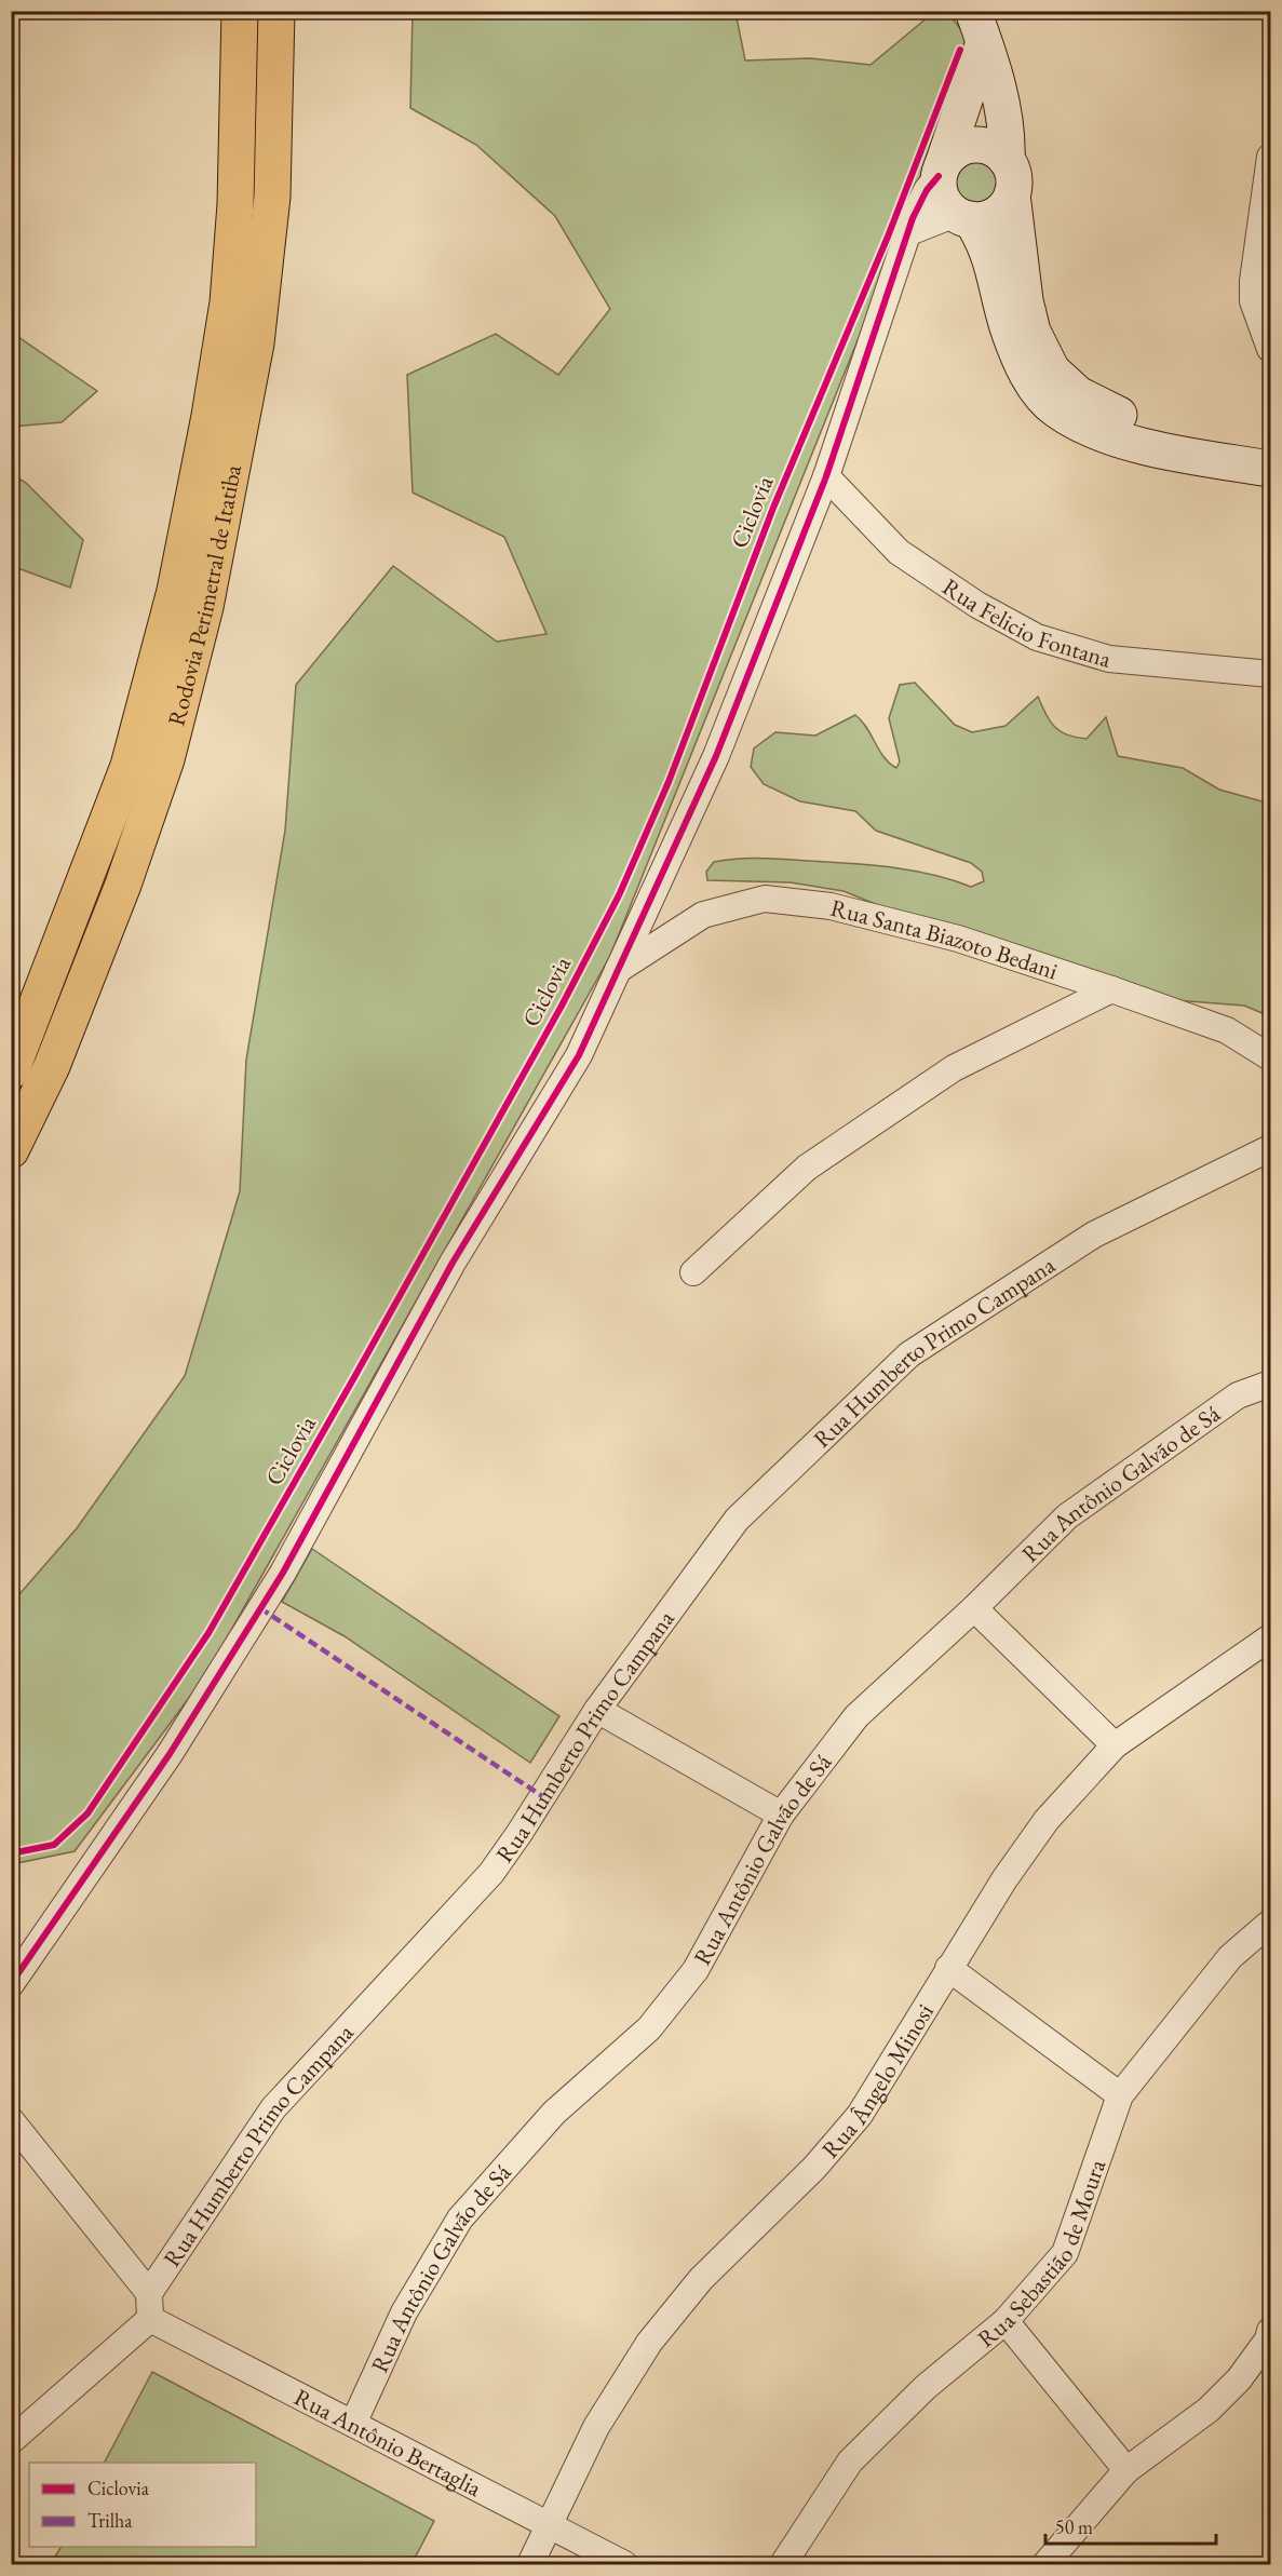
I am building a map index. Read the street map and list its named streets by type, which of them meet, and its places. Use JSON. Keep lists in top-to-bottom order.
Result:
{
  "streets": {
    "highway": ["Rodovia Perimetral de Itatiba"],
    "street": [
      "Rua Felicio Fontana",
      "Rua Santa Biazoto Bedani",
      "Rua Humberto Primo Campana",
      "Rua Antônio Galvão de Sá",
      "Rua Ângelo Minosi",
      "Rua Sebastião de Moura",
      "Rua Antônio Bertaglia"
    ],
    "cycle path": ["Ciclovia"]
  },
  "crossings": [
    ["Rua Humberto Primo Campana", "Rua Antônio Bertaglia"],
    ["Rua Antônio Galvão de Sá", "Rua Antônio Bertaglia"],
    ["Rua Ângelo Minosi", "Rua Antônio Bertaglia"]
  ],
  "legend": ["Ciclovia", "Trilha"],
  "scale_bar": "50 m"
}
